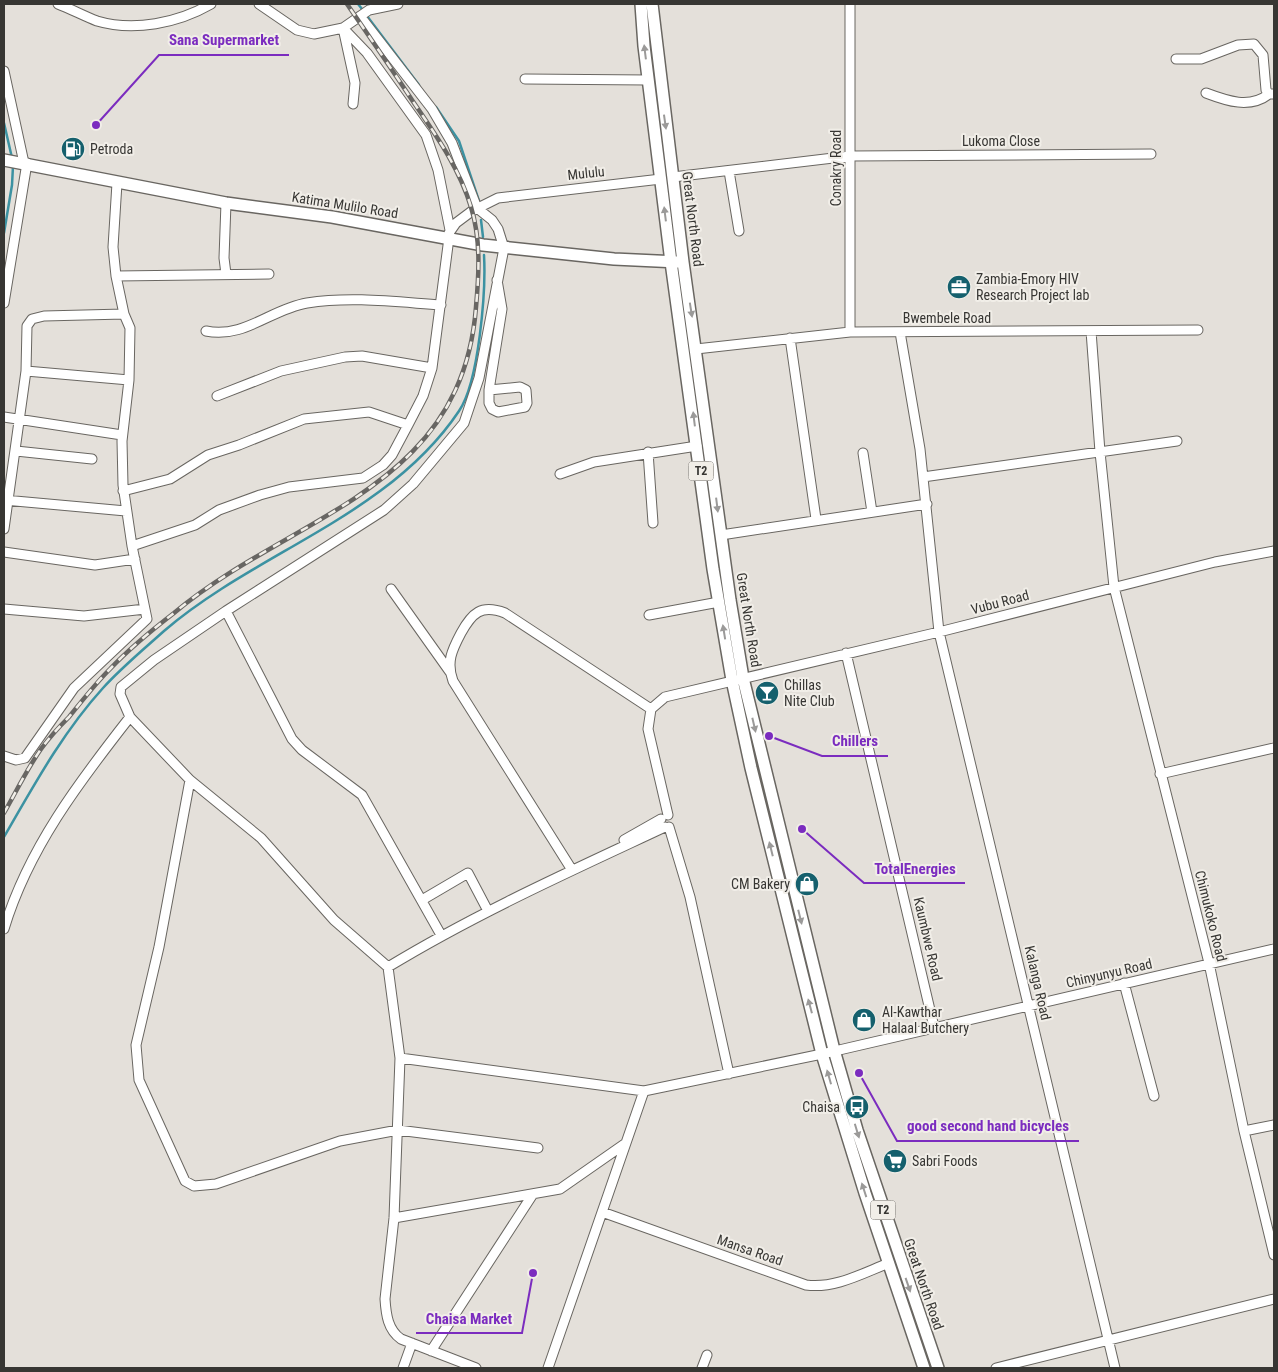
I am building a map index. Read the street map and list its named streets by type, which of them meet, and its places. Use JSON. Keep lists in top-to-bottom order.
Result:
{
  "streets": {
    "main road": ["Katima Mulilo Road", "Great North Road", "T2"],
    "street": [
      "Lukoma Close",
      "Conakry Road",
      "Mululu",
      "Bwembele Road",
      "Vubu Road",
      "Chimukoko Road",
      "Kaumbwe Road",
      "Chinyunyu Road",
      "Kalanga Road",
      "Mansa Road"
    ]
  },
  "crossings": [
    ["Lukoma Close", "Conakry Road"],
    ["Lukoma Close", "Great North Road"],
    ["Conakry Road", "Bwembele Road"],
    ["Mululu", "Katima Mulilo Road"],
    ["Mululu", "Great North Road"],
    ["Katima Mulilo Road", "Great North Road"],
    ["Great North Road", "Bwembele Road"],
    ["Great North Road", "Vubu Road"],
    ["Great North Road", "Chinyunyu Road"],
    ["Great North Road", "Mansa Road"],
    ["Bwembele Road", "Chimukoko Road"],
    ["Bwembele Road", "Kalanga Road"],
    ["Vubu Road", "Chimukoko Road"],
    ["Vubu Road", "Kaumbwe Road"],
    ["Vubu Road", "Kalanga Road"],
    ["Chimukoko Road", "Chinyunyu Road"],
    ["Kaumbwe Road", "Chinyunyu Road"],
    ["Chinyunyu Road", "Kalanga Road"]
  ],
  "places": {
    "other": [
      "Sana Supermarket",
      "Chillers",
      "TotalEnergies",
      "good second hand bicycles",
      "Chaisa Market"
    ],
    "fuel station": ["Petroda"],
    "office": ["Zambia-Emory HIV Research Project lab"],
    "bar": ["Chillas Nite Club"],
    "shop": ["CM Bakery", "Al-Kawthar Halaal Butchery"],
    "bus stop": ["Chaisa"],
    "supermarket": ["Sabri Foods"]
  }
}
